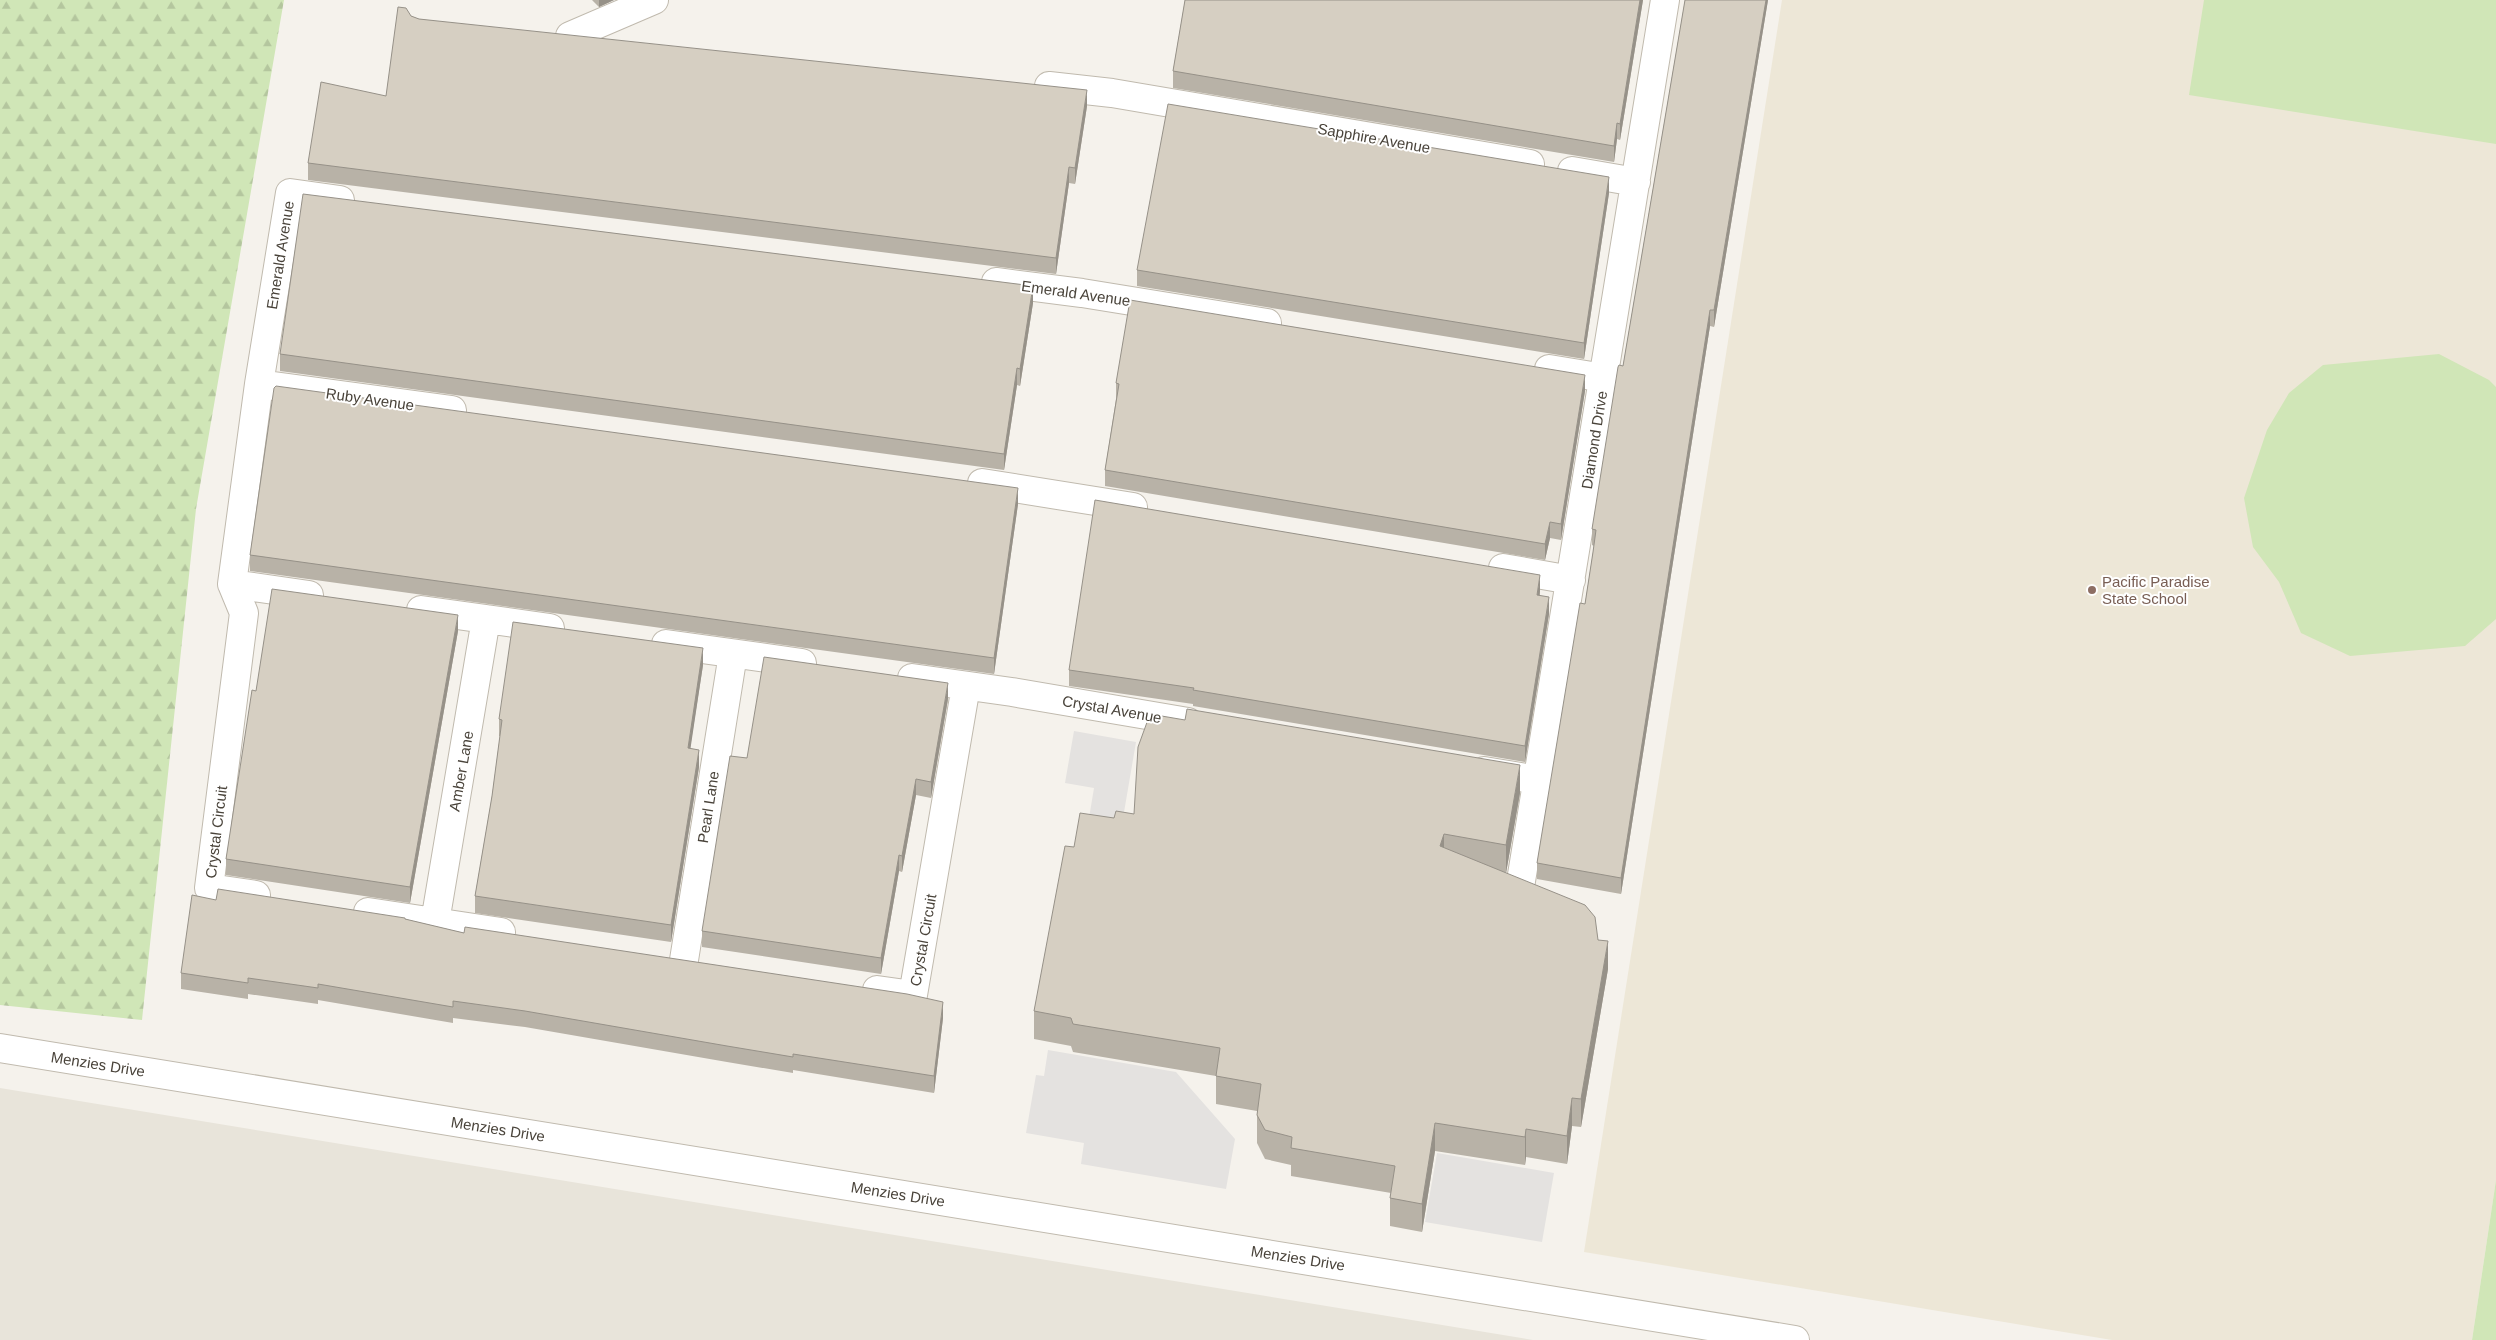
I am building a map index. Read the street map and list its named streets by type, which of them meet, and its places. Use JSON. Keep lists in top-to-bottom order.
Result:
{
  "streets": {
    "street": [
      "Sapphire Avenue",
      "Emerald Avenue",
      "Ruby Avenue",
      "Diamond Drive",
      "Crystal Avenue",
      "Amber Lane",
      "Pearl Lane",
      "Crystal Circuit",
      "Menzies Drive"
    ]
  },
  "crossings": [
    ["Sapphire Avenue", "Diamond Drive"],
    ["Emerald Avenue", "Ruby Avenue"],
    ["Crystal Avenue", "Crystal Circuit"]
  ],
  "places": ["Pacific Paradise State School"]
}
